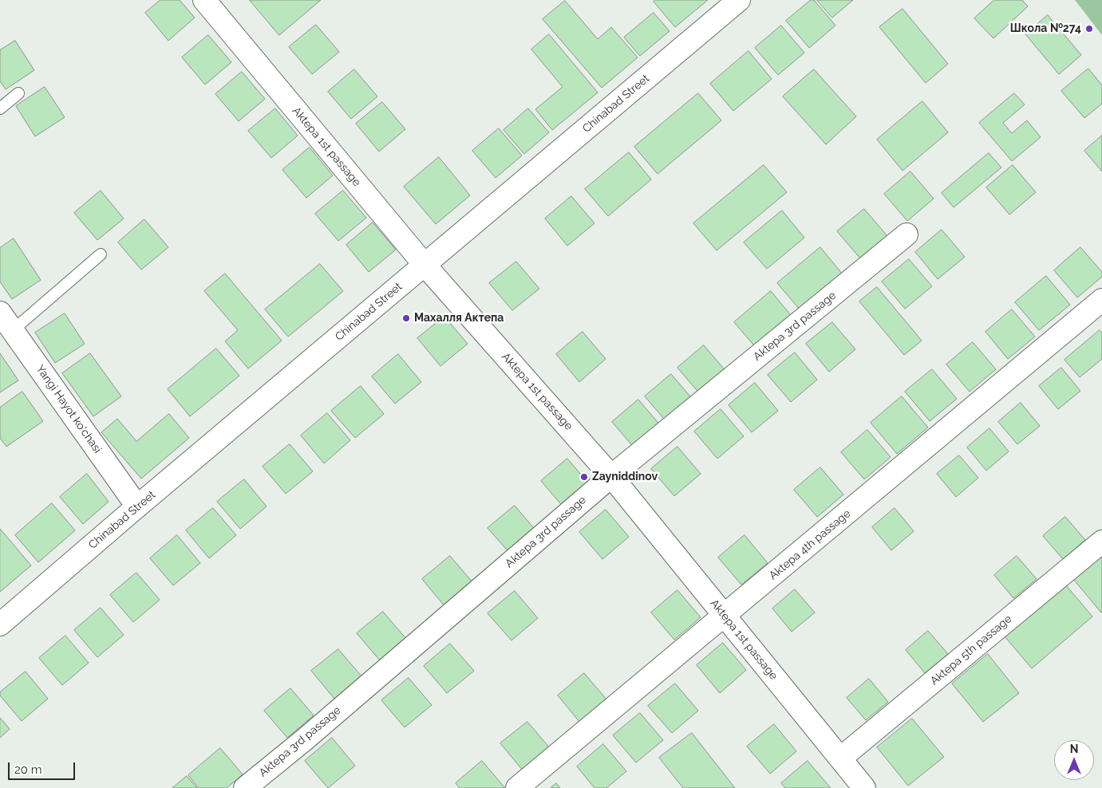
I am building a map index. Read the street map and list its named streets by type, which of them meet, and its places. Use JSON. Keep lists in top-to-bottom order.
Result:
{
  "streets": {
    "street": [
      "Chinabad Street",
      "Aktepa 1st passage",
      "Aktepa 3rd passage",
      "Yangi Hayot ko'chasi",
      "Aktepa 4th passage",
      "Aktepa 5th passage"
    ]
  },
  "crossings": [
    ["Chinabad Street", "Aktepa 1st passage"],
    ["Chinabad Street", "Yangi Hayot ko'chasi"],
    ["Aktepa 1st passage", "Aktepa 3rd passage"],
    ["Aktepa 1st passage", "Aktepa 4th passage"],
    ["Aktepa 1st passage", "Aktepa 5th passage"]
  ],
  "places": ["Школа №274", "Махалля Актепа", "Zayniddinov"],
  "scale_bar": "20 m",
  "north": "top"
}
